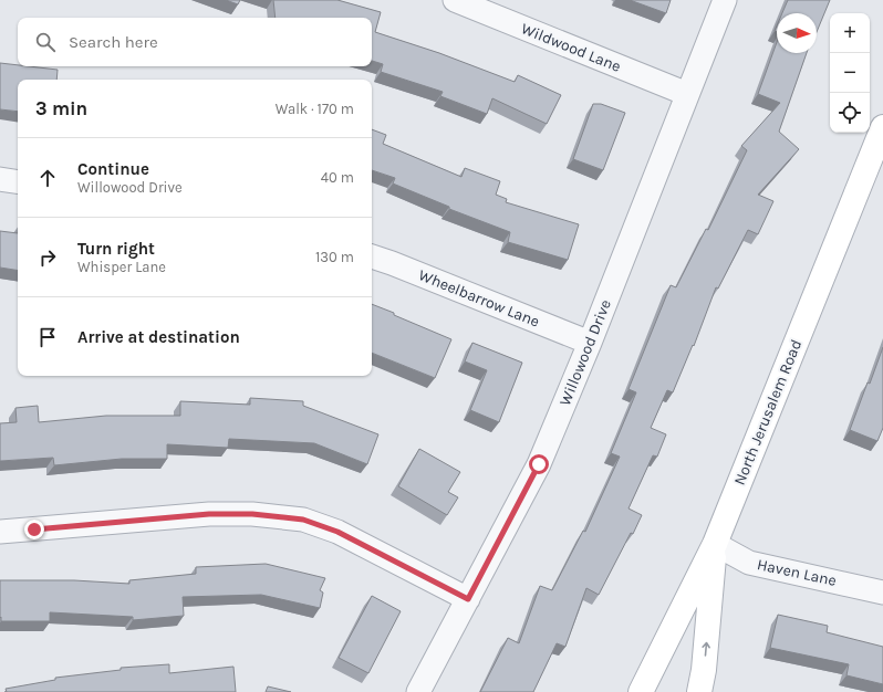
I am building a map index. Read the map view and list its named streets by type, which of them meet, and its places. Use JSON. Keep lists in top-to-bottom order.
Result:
{
  "streets": {
    "main road": ["North Jerusalem Road"],
    "street": [
      "Wildwood Lane",
      "Wheelbarrow Lane",
      "Willowood Drive",
      "Haven Lane"
    ]
  },
  "crossings": [
    ["Wildwood Lane", "Willowood Drive"],
    ["Wheelbarrow Lane", "Willowood Drive"],
    ["North Jerusalem Road", "Haven Lane"]
  ],
  "north": "right",
  "page": {
    "map_buttons": ["+", "−"],
    "search": "Search here",
    "heading": ["3 min", "Walk · 170 m"],
    "list": [
      ["Continue", "Willowood Drive", "40 m"],
      ["Turn right", "Whisper Lane", "130 m"],
      "Arrive at destination"
    ]
  }
}
